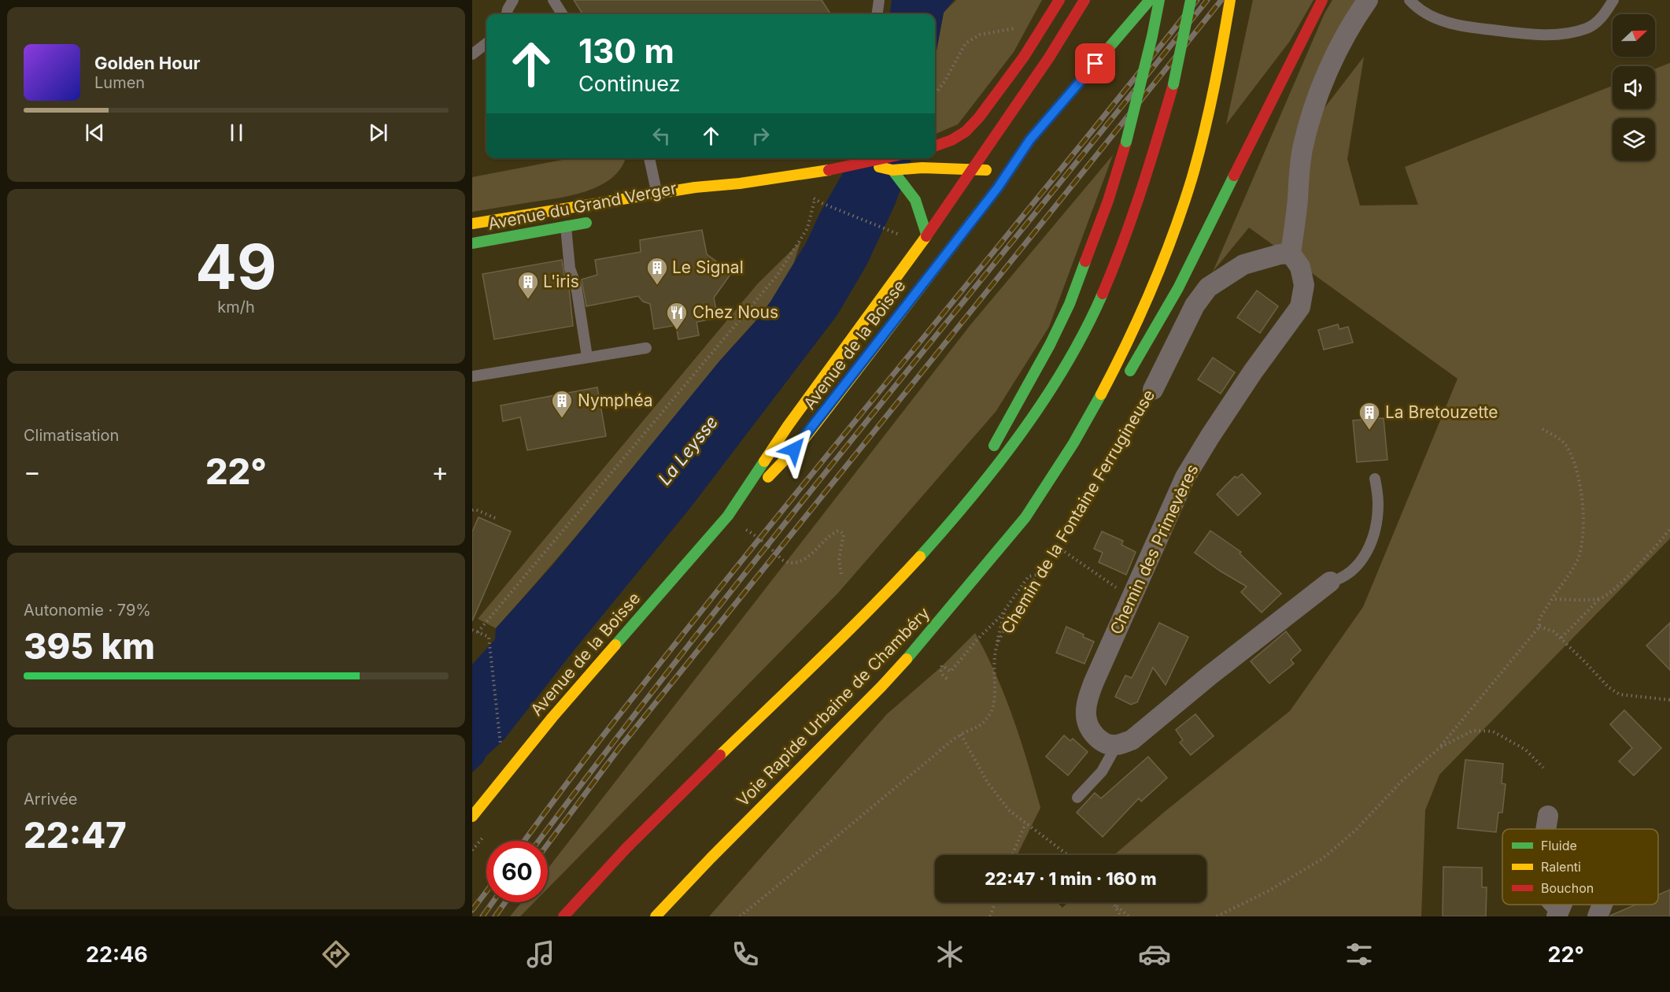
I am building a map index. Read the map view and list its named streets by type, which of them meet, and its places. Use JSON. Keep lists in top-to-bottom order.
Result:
{
  "streets": {
    "main road": ["Avenue du Grand Verger", "Avenue de la Boisse", "Voie Rapide Urbaine de Chambéry"],
    "street": ["Chemin de la Fontaine Ferrugineuse", "Chemin des Primevères"]
  },
  "crossings": [
    ["Avenue du Grand Verger", "Avenue de la Boisse"],
    ["Chemin de la Fontaine Ferrugineuse", "Chemin des Primevères"]
  ],
  "water": ["La Leysse"],
  "places": {
    "building": [
      "Le Signal",
      "L'iris",
      "Nymphéa",
      "La Bretouzette"
    ],
    "restaurant": ["Chez Nous"]
  },
  "legend": ["Fluide", "Ralenti", "Bouchon"],
  "north": "right",
  "page": {
    "turn": ["130 m", "Continuez"],
    "song": ["Golden Hour", "Lumen"],
    "tile": [
      ["49", "km/h"],
      "Climatisation",
      ["Autonomie · 79%", "395 km"],
      ["Arrivée", "22:47"]
    ],
    "heat": ["−", "22°", "+"],
    "limit": "60",
    "trip": "22:47 · 1 min · 160 m",
    "tabs": ["22:46", "22°"]
  }
}
